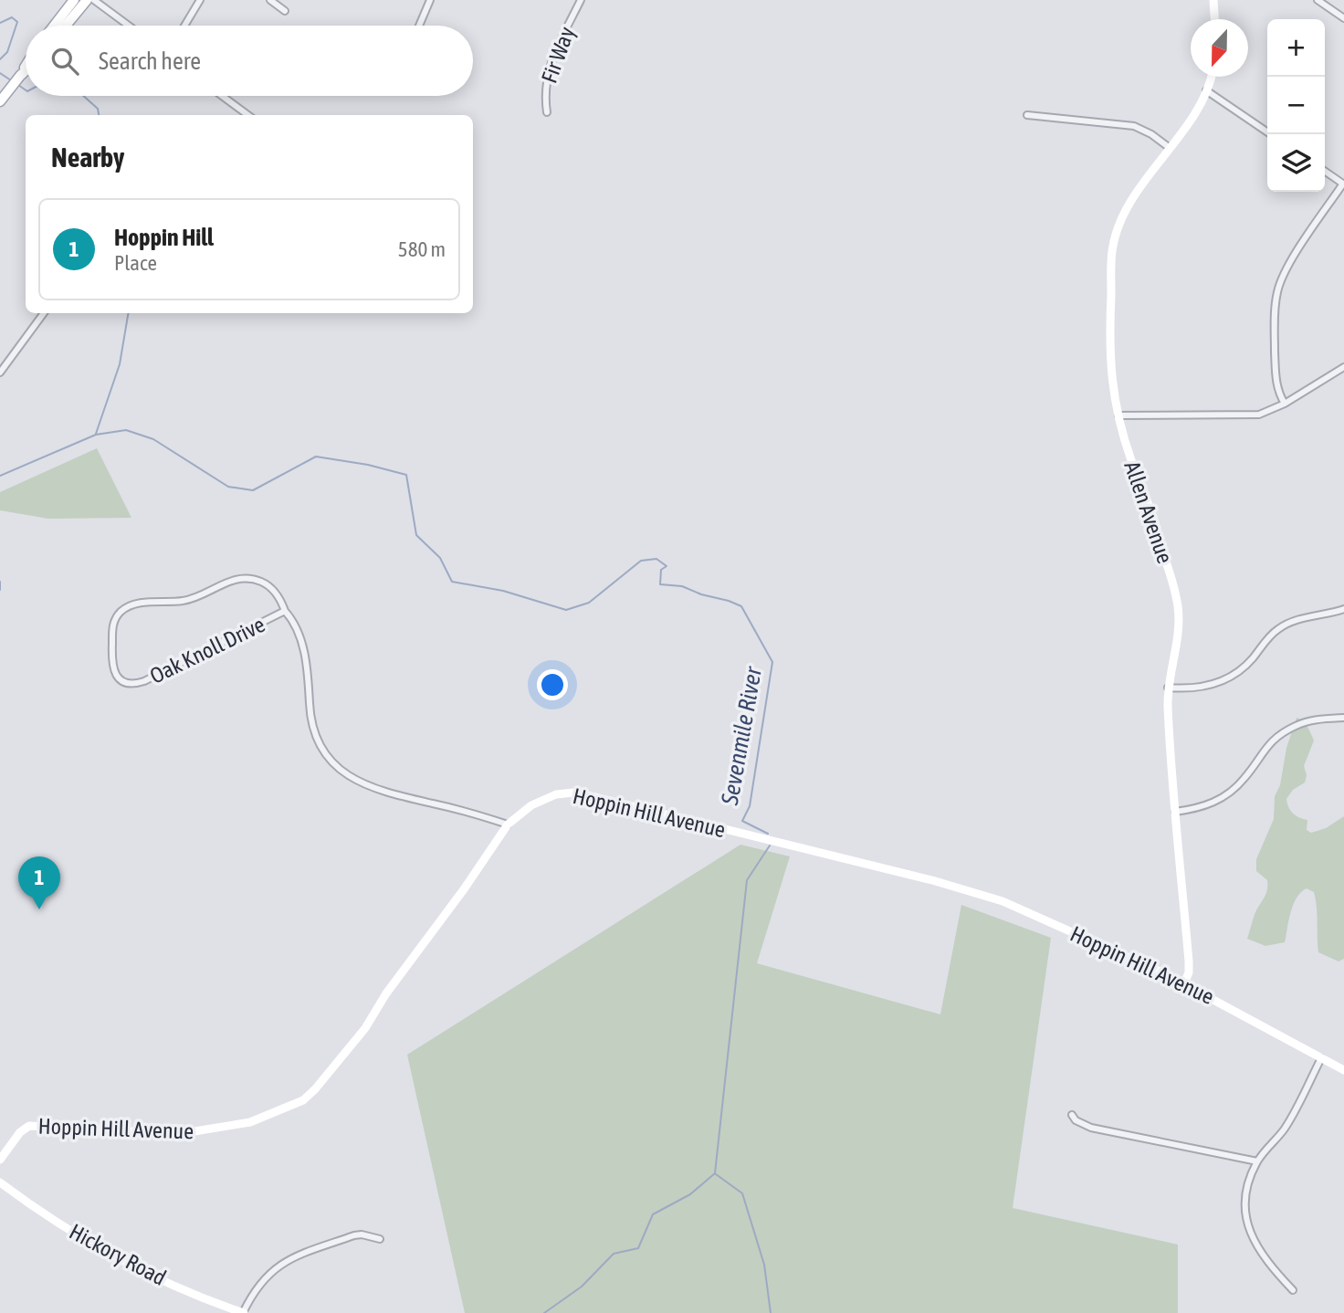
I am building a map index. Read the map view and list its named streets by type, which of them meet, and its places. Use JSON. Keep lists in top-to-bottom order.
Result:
{
  "streets": {
    "street": [
      "Fir Way",
      "Allen Avenue",
      "Oak Knoll Drive",
      "Hoppin Hill Avenue",
      "Hickory Road"
    ]
  },
  "crossings": [
    ["Allen Avenue", "Hoppin Hill Avenue"],
    ["Oak Knoll Drive", "Hoppin Hill Avenue"]
  ],
  "water": ["Sevenmile River"],
  "north": "bottom",
  "page": {
    "map_buttons": ["+", "−"],
    "search": "Search here",
    "heading": "Nearby",
    "list": [
      {
        "mark": "1",
        "name": "Hoppin Hill",
        "note": "Place",
        "value": "580 m"
      }
    ],
    "pins": "1"
  }
}
